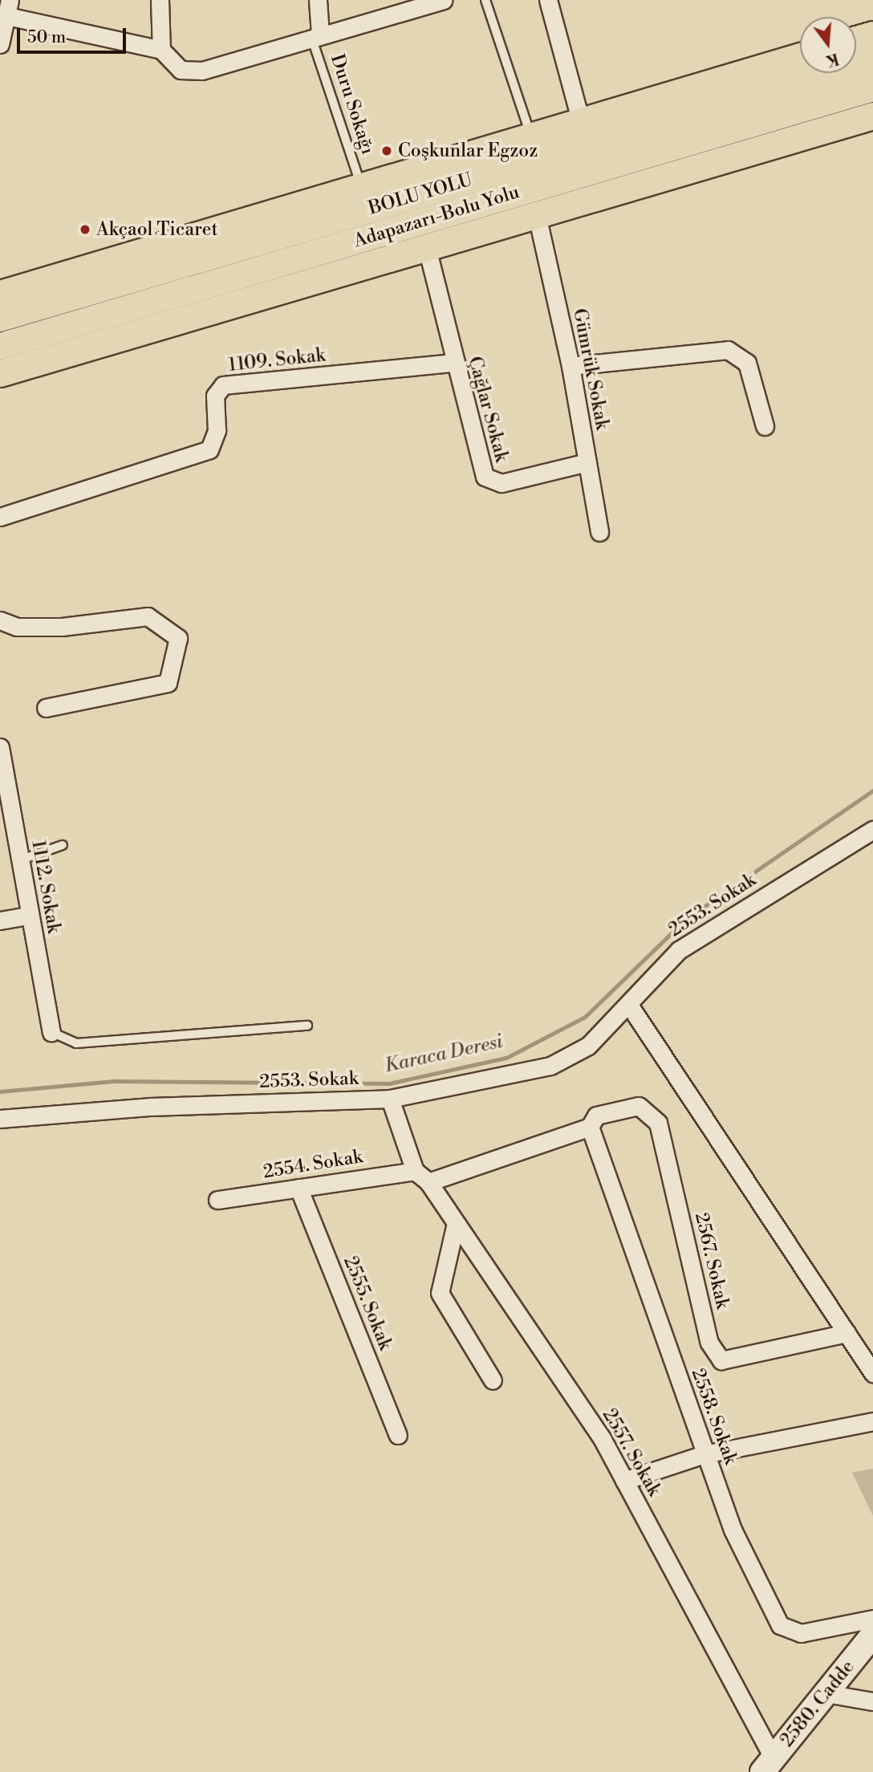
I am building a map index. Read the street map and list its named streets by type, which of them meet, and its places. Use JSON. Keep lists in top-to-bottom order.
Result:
{
  "streets": {
    "highway": ["BOLU YOLU", "Adapazarı-Bolu Yolu"],
    "main road": ["2580. Cadde"],
    "street": [
      "1109. Sokak",
      "Gümrük Sokak",
      "Çağlar Sokak",
      "1112. Sokak",
      "2553. Sokak",
      "2554. Sokak",
      "2567. Sokak",
      "2555. Sokak",
      "2558. Sokak",
      "2557. Sokak"
    ],
    "lane": ["Duru Sokağı"]
  },
  "crossings": [
    ["1109. Sokak", "Çağlar Sokak"],
    ["Gümrük Sokak", "Çağlar Sokak"],
    ["2554. Sokak", "2555. Sokak"],
    ["2567. Sokak", "2558. Sokak"],
    ["2557. Sokak", "2580. Cadde"]
  ],
  "water": ["Karaca Deresi"],
  "places": ["Coşkunlar Egzoz", "Akçaol Ticaret"],
  "scale_bar": "50 m",
  "north": "bottom"
}
